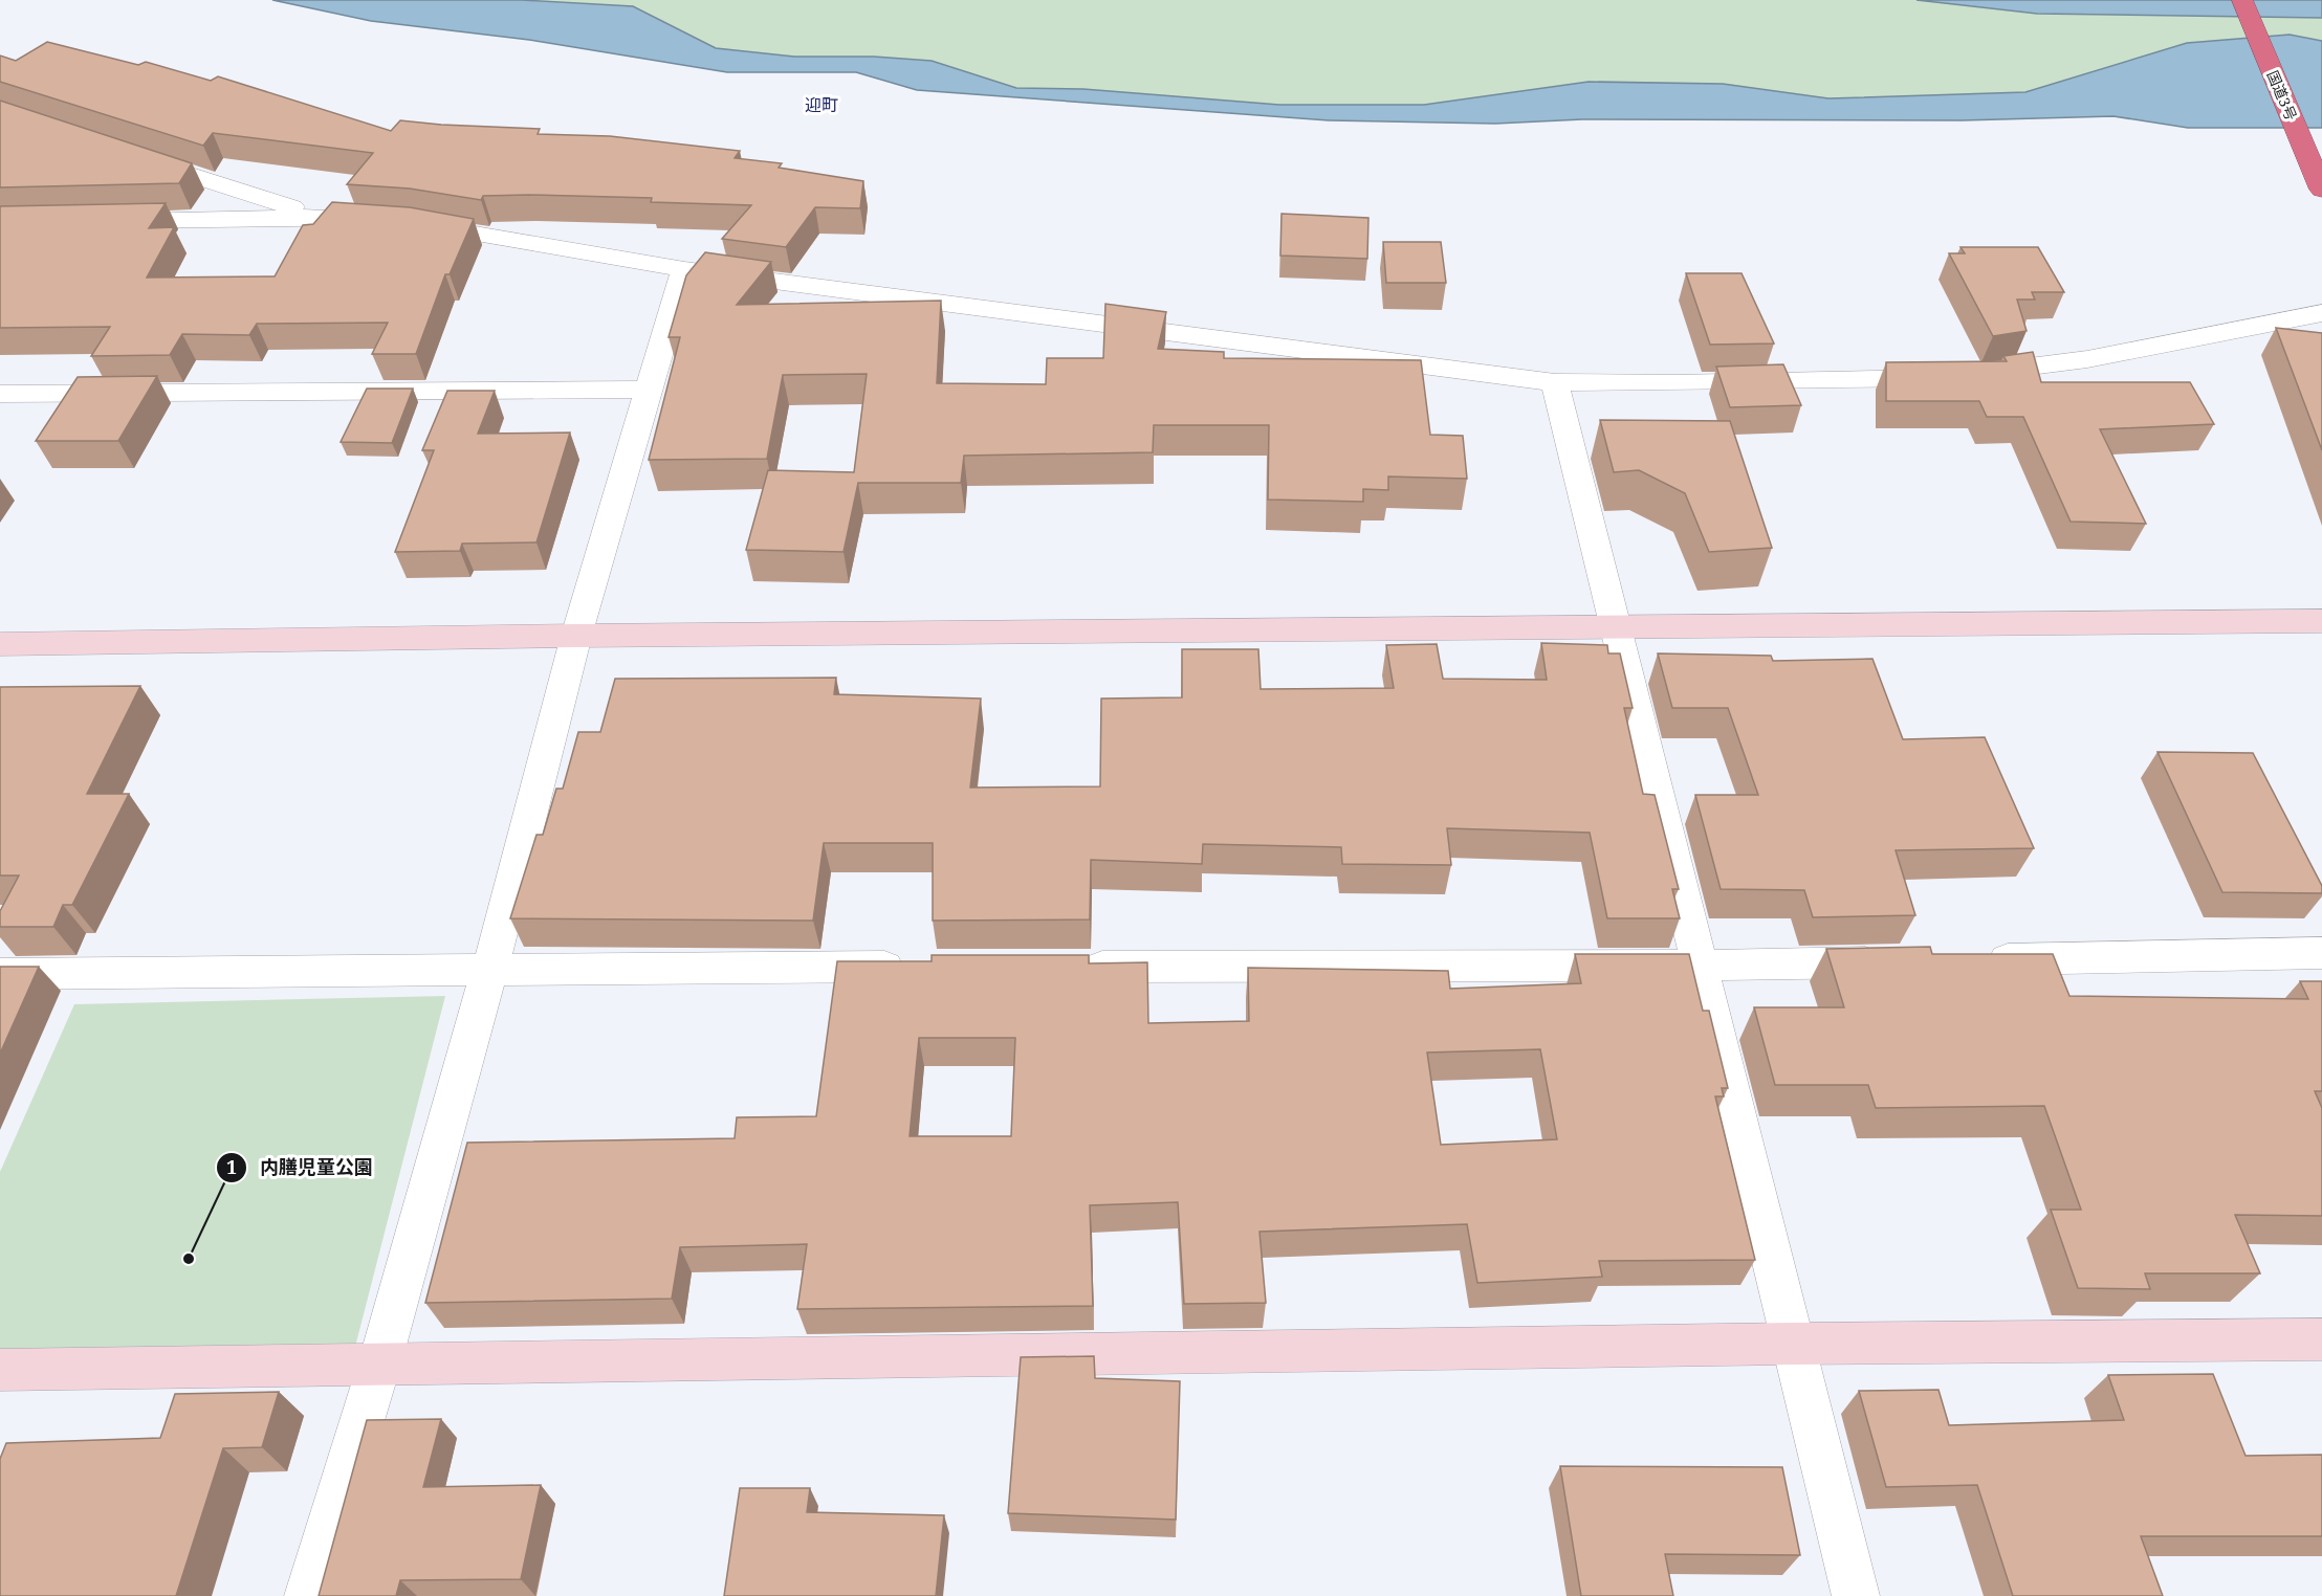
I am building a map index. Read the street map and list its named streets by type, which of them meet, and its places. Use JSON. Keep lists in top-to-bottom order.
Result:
{
  "streets": {
    "highway": ["国道3号"]
  },
  "districts": ["迎町"],
  "places": ["内膳児童公園"]
}
